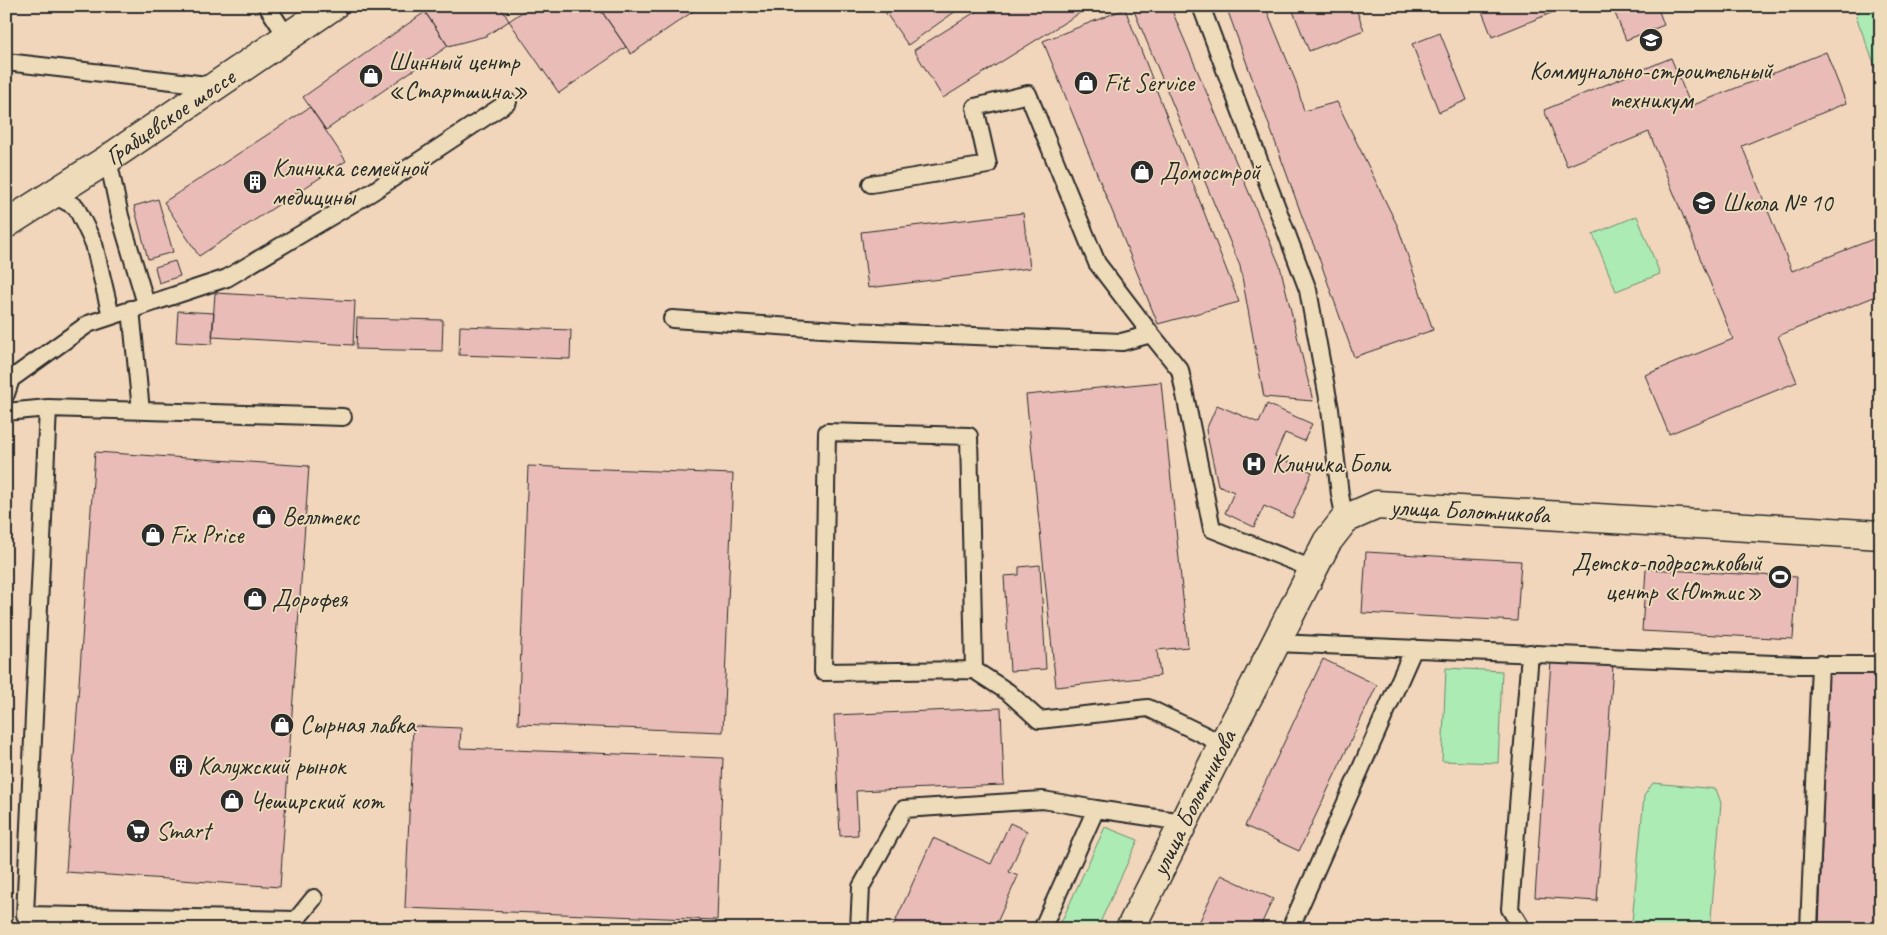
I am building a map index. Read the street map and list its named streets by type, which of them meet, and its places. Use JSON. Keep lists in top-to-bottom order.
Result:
{
  "streets": {
    "street": ["Грабцевское шоссе", "улица Болотникова"]
  },
  "places": {
    "school or university": ["Коммунально-строительный техникум", "Школа № 10"],
    "shop": [
      "Шинный центр «Стартшина»",
      "Fit Service",
      "Домострой",
      "Веллтекс",
      "Fix Price",
      "Дорофея",
      "Сырная лавка",
      "Чеширский кот"
    ],
    "building": ["Клиника семейной медицины", "Калужский рынок"],
    "hospital": ["Клиника Боли"],
    "sports": ["Детско-подростковый центр «Юттис»"],
    "supermarket": ["Smart"]
  }
}
